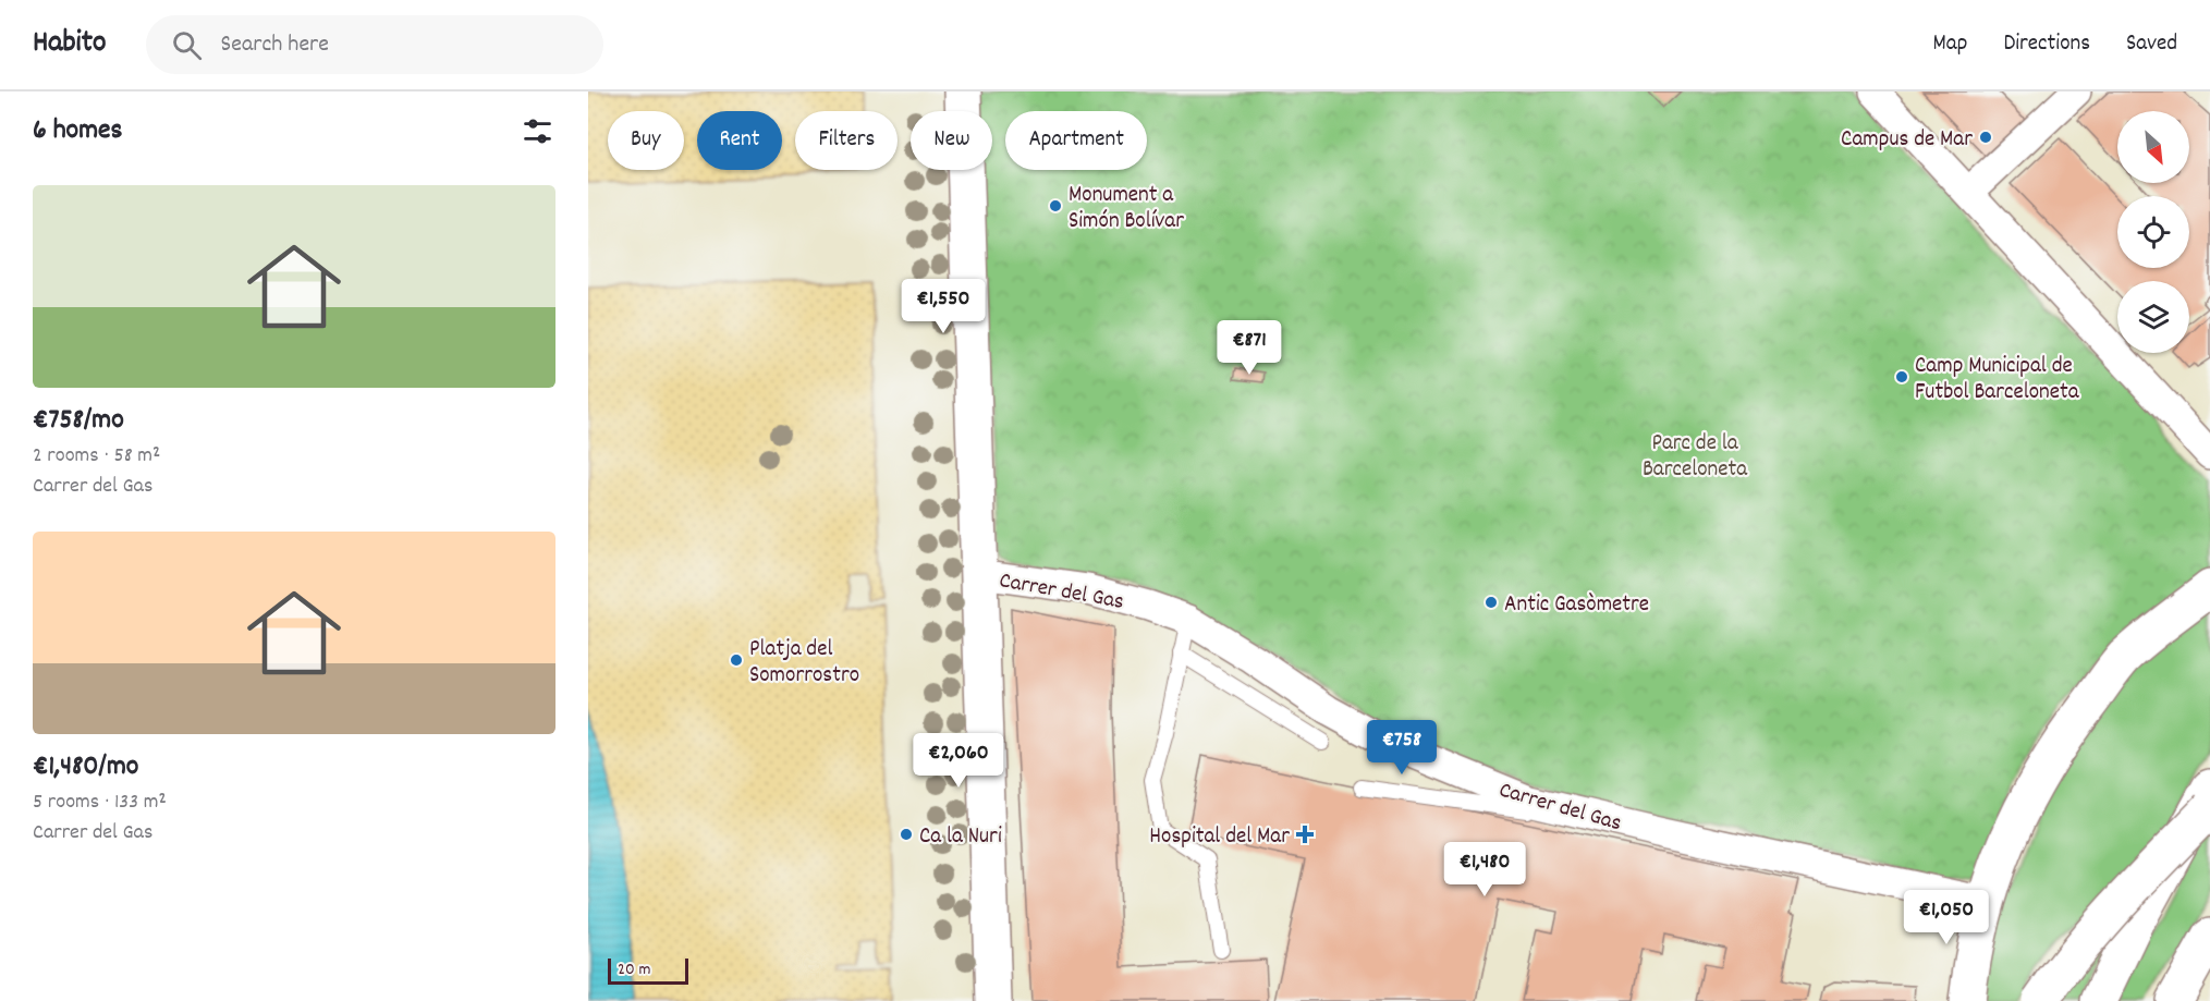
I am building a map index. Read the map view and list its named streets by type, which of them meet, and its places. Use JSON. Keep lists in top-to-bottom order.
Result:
{
  "streets": {
    "street": ["Carrer del Gas"]
  },
  "parks": ["Parc de la Barceloneta"],
  "places": {
    "other": [
      "Campus de Mar",
      "Monument a Simón Bolívar",
      "Camp Municipal de Futbol Barceloneta",
      "Antic Gasòmetre",
      "Platja del Somorrostro",
      "Ca la Nuri"
    ],
    "health": ["Hospital del Mar"]
  },
  "scale_bar": "20 m",
  "north": "bottom right",
  "page": {
    "header": "Habito",
    "search": "Search here",
    "nav": ["Map", "Directions", "Saved"],
    "heading": "6 homes",
    "chip": [
      "Buy",
      "Rent",
      "Filters",
      "New",
      "Apartment"
    ],
    "list": [
      {
        "name": "€758/mo",
        "note": "2 rooms · 58 m² · Carrer del Gas"
      },
      {
        "name": "€1,480/mo",
        "note": "5 rooms · 133 m² · Carrer del Gas"
      }
    ],
    "price": [
      "€1,550",
      "€871",
      "€758",
      "€2,060",
      "€1,480",
      "€1,050"
    ],
    "scale": "20 m"
  }
}
